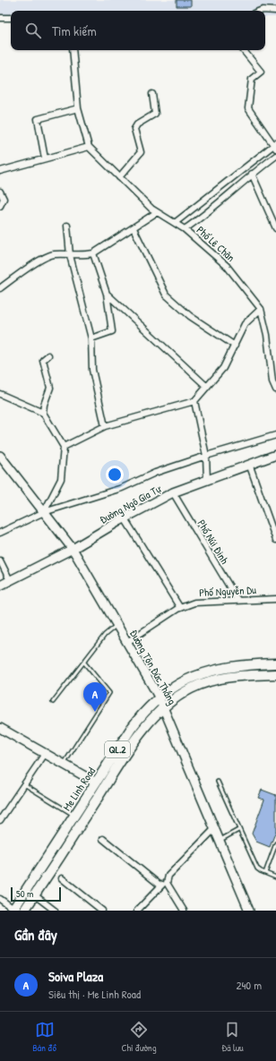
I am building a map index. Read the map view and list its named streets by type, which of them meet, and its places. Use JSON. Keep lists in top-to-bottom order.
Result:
{
  "streets": {
    "main road": [
      "Đường Ngô Gia Tự",
      "Đường Tôn Đức Thắng",
      "QL.2",
      "Me Linh Road"
    ],
    "street": ["Phố Lê Chân", "Phố Núi Đinh", "Phố Nguyễn Du"]
  },
  "crossings": [
    ["Đường Ngô Gia Tự", "Phố Núi Đinh"],
    ["Đường Ngô Gia Tự", "Đường Tôn Đức Thắng"],
    ["Phố Núi Đinh", "Phố Nguyễn Du"],
    ["Phố Nguyễn Du", "Đường Tôn Đức Thắng"],
    ["Đường Tôn Đức Thắng", "Me Linh Road"]
  ],
  "scale_bar": "50 m",
  "page": {
    "search": "Tìm kiếm",
    "pins": "A",
    "scale": "50 m",
    "heading": "Gần đây",
    "list": [
      {
        "mark": "A",
        "name": "Soiva Plaza",
        "note": "Siêu thị · Me Linh Road",
        "value": "240 m"
      }
    ],
    "nav": ["Bản đồ", "Chỉ đường", "Đã lưu"]
  }
}
